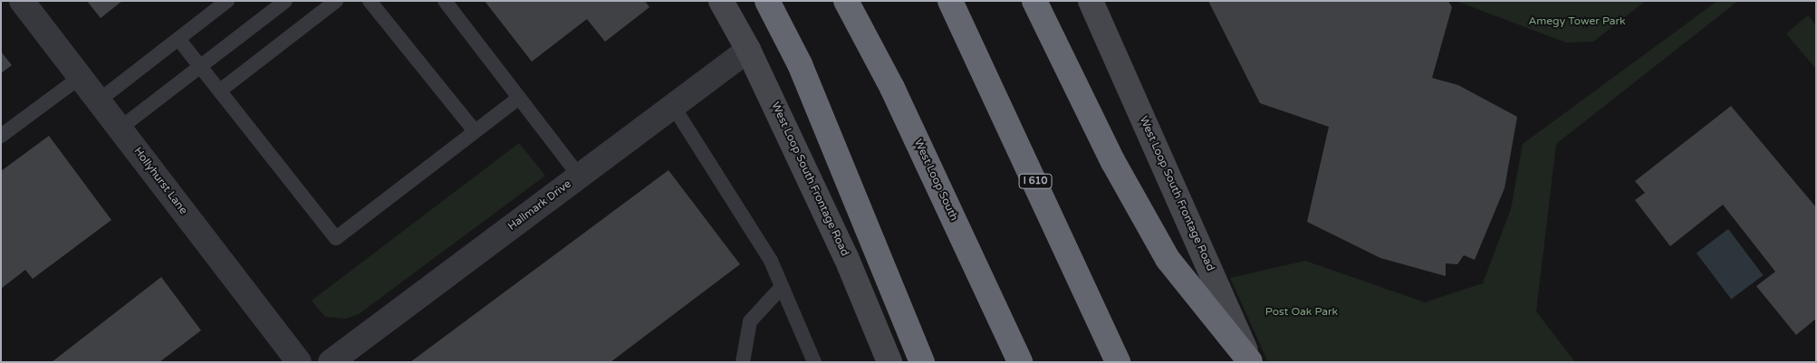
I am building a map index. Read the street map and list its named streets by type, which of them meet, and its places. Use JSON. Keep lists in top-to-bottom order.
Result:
{
  "streets": {
    "highway": ["West Loop South", "I 610"],
    "main road": ["West Loop South Frontage Road"],
    "street": ["Hollyhurst Lane", "Hallmark Drive"]
  },
  "crossings": [
    ["West Loop South Frontage Road", "Hallmark Drive"]
  ],
  "parks": ["Amegy Tower Park", "Post Oak Park"]
}
